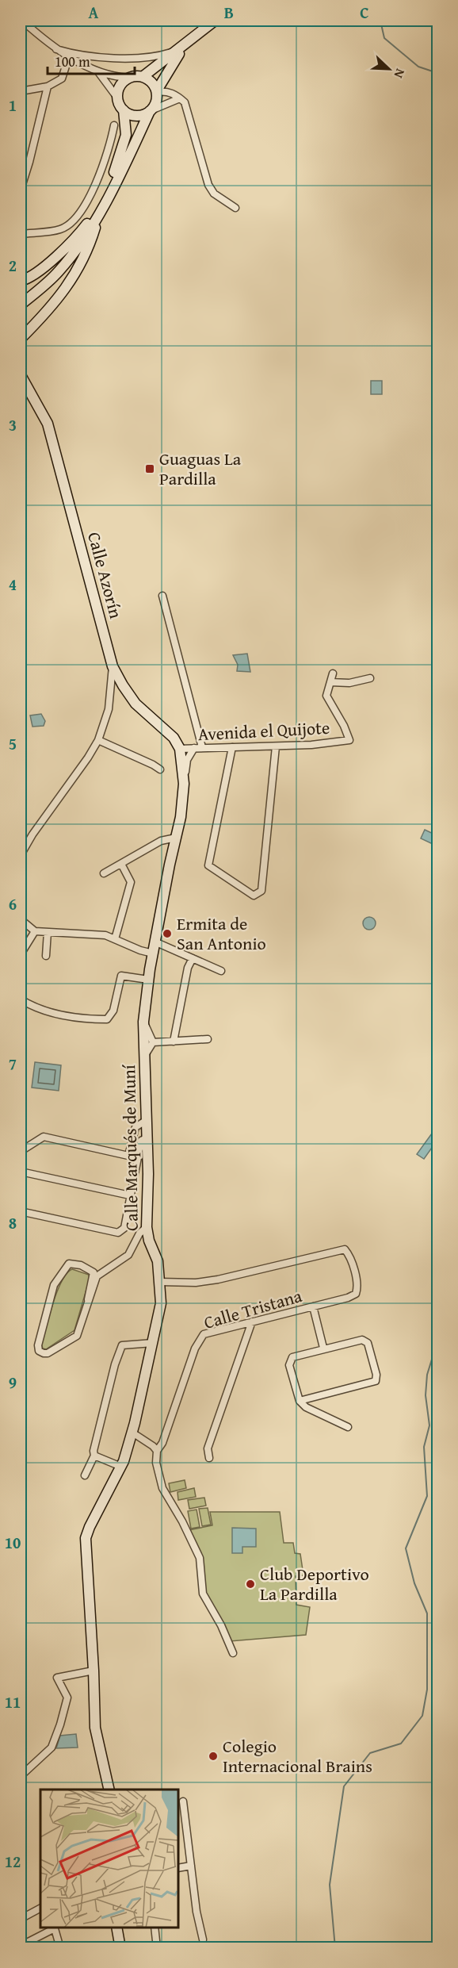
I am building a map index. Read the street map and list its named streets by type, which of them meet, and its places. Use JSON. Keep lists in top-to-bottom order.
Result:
{
  "streets": {
    "street": [
      "Calle Azorín",
      "Avenida el Quijote",
      "Calle Marqués de Muní",
      "Calle Tristana"
    ]
  },
  "crossings": [
    ["Calle Azorín", "Avenida el Quijote"],
    ["Calle Azorín", "Calle Marqués de Muní"],
    ["Avenida el Quijote", "Calle Marqués de Muní"],
    ["Calle Marqués de Muní", "Calle Tristana"]
  ],
  "places": {
    "transit": ["Guaguas La Pardilla"],
    "other": ["Ermita de San Antonio", "Club Deportivo La Pardilla", "Colegio Internacional Brains"]
  },
  "scale_bar": "100 m",
  "north": "bottom right",
  "grid": {
    "columns": ["A", "B", "C"],
    "rows": [
      "1",
      "2",
      "3",
      "4",
      "5",
      "6",
      "7",
      "8",
      "9",
      "10",
      "11",
      "12"
    ]
  }
}
